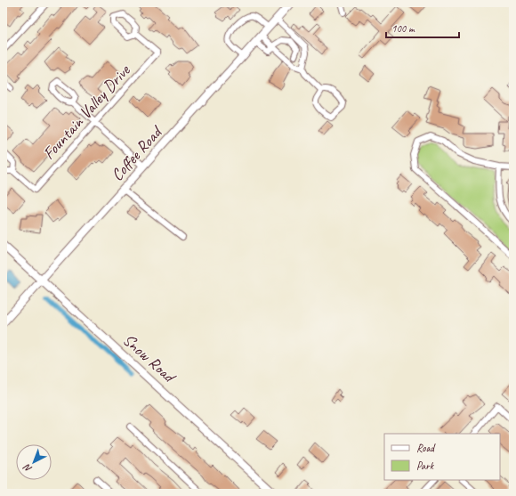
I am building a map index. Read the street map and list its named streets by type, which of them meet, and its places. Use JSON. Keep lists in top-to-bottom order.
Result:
{
  "streets": {
    "main road": ["Coffee Road", "Snow Road"],
    "street": ["Fountain Valley Drive"]
  },
  "crossings": [
    ["Coffee Road", "Snow Road"]
  ],
  "legend": ["Road", "Park"],
  "scale_bar": "100 m",
  "north": "bottom left"
}
